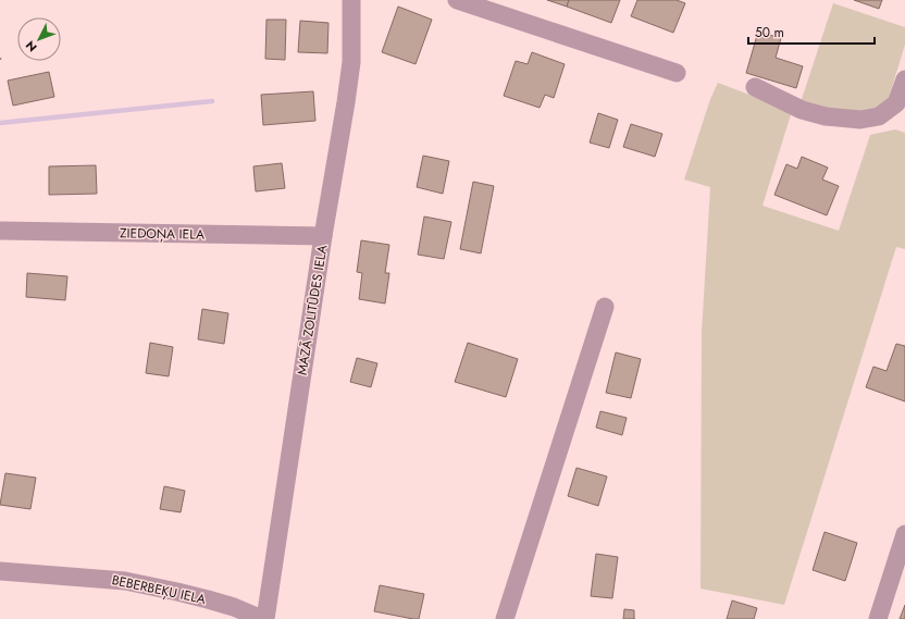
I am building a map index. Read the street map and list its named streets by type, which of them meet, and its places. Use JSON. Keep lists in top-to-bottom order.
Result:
{
  "streets": {
    "street": ["ZIEDOŅA IELA", "MAZĀ ZOLITŪDES IELA", "BEBERBEĶU IELA"]
  },
  "crossings": [
    ["ZIEDOŅA IELA", "MAZĀ ZOLITŪDES IELA"],
    ["MAZĀ ZOLITŪDES IELA", "BEBERBEĶU IELA"]
  ],
  "scale_bar": "50 m",
  "north": "bottom left"
}
